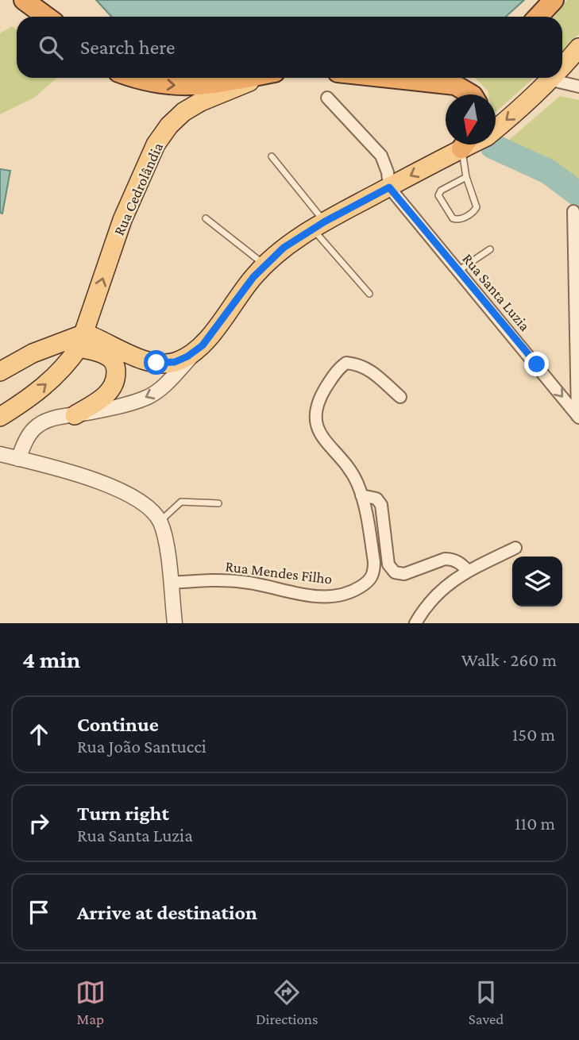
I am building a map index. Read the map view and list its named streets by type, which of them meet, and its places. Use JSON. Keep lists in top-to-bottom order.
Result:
{
  "streets": {
    "highway": ["Rua Cedrolândia"],
    "street": ["Rua Santa Luzia", "Rua Mendes Filho"]
  },
  "one_way": ["Rua Cedrolândia", "Rua Santa Luzia"],
  "north": "bottom",
  "page": {
    "search": "Search here",
    "heading": ["4 min", "Walk · 260 m"],
    "list": [
      ["Continue", "Rua João Santucci", "150 m"],
      ["Turn right", "Rua Santa Luzia", "110 m"],
      "Arrive at destination"
    ],
    "nav": ["Map", "Directions", "Saved"]
  }
}
